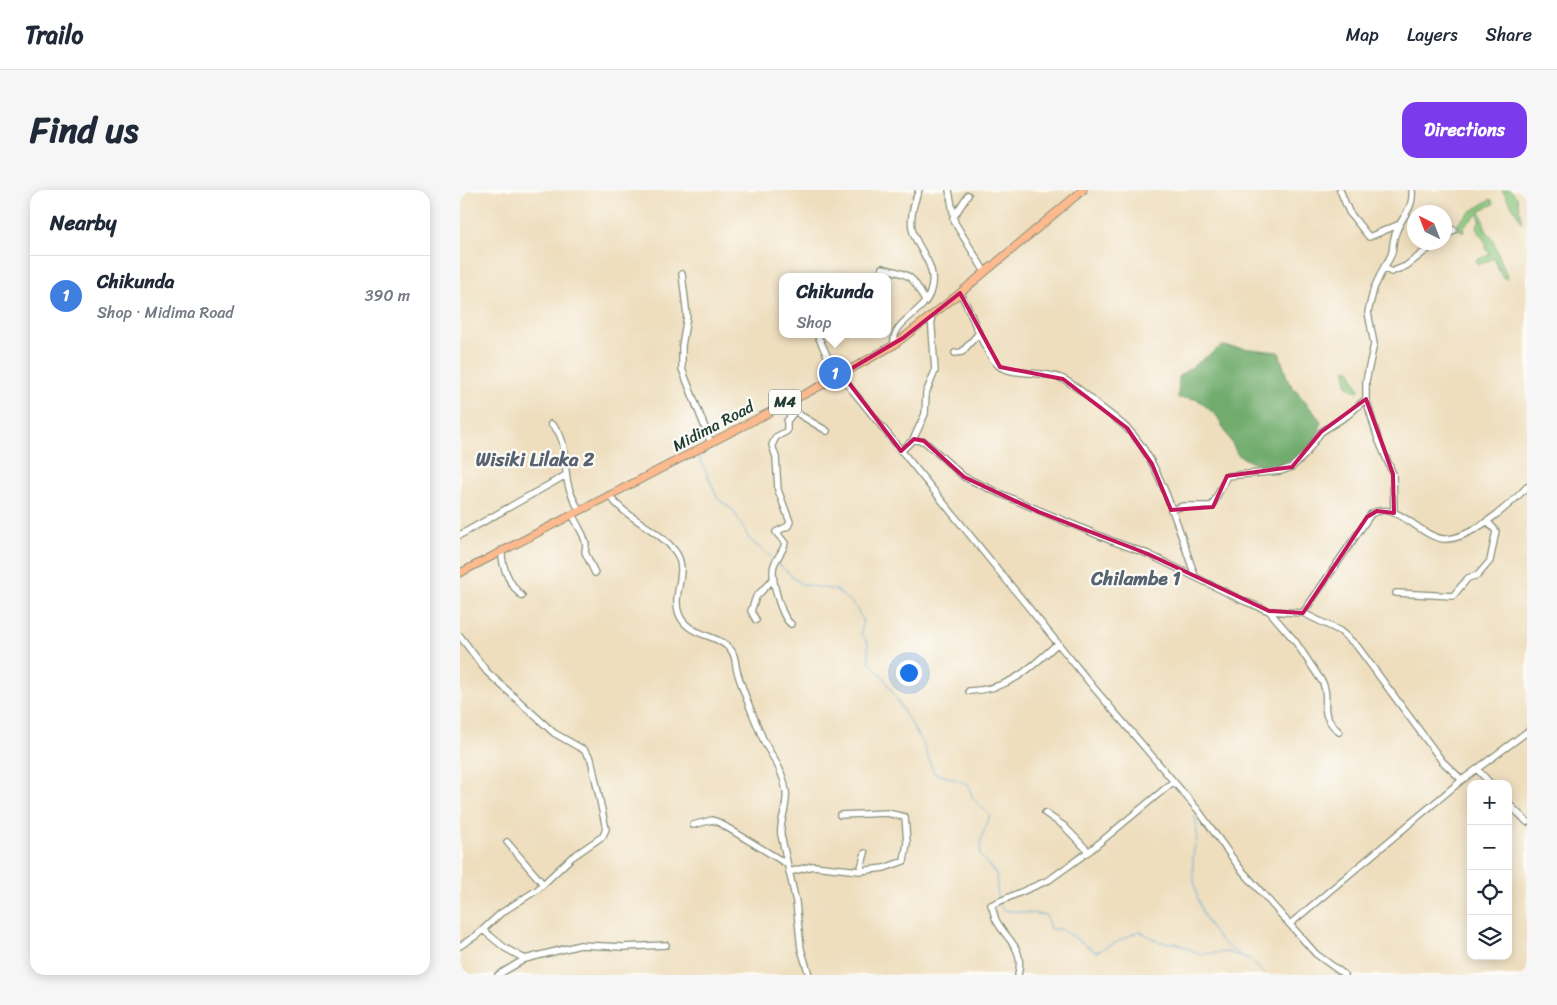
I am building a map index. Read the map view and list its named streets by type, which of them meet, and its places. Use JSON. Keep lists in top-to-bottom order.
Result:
{
  "streets": {
    "main road": ["M4", "Midima Road"]
  },
  "districts": ["Wisiki Lilaka 2", "Chilambe 1"],
  "north": "top left",
  "page": {
    "header": "Trailo",
    "nav": ["Map", "Layers", "Share"],
    "title": "Find us",
    "buttons": "Directions",
    "heading": "Nearby",
    "list": [
      {
        "mark": "1",
        "name": "Chikunda",
        "note": "Shop · Midima Road",
        "value": "390 m"
      }
    ],
    "popup": ["Chikunda", "Shop"],
    "pins": "1",
    "map_buttons": ["+", "−"]
  }
}
